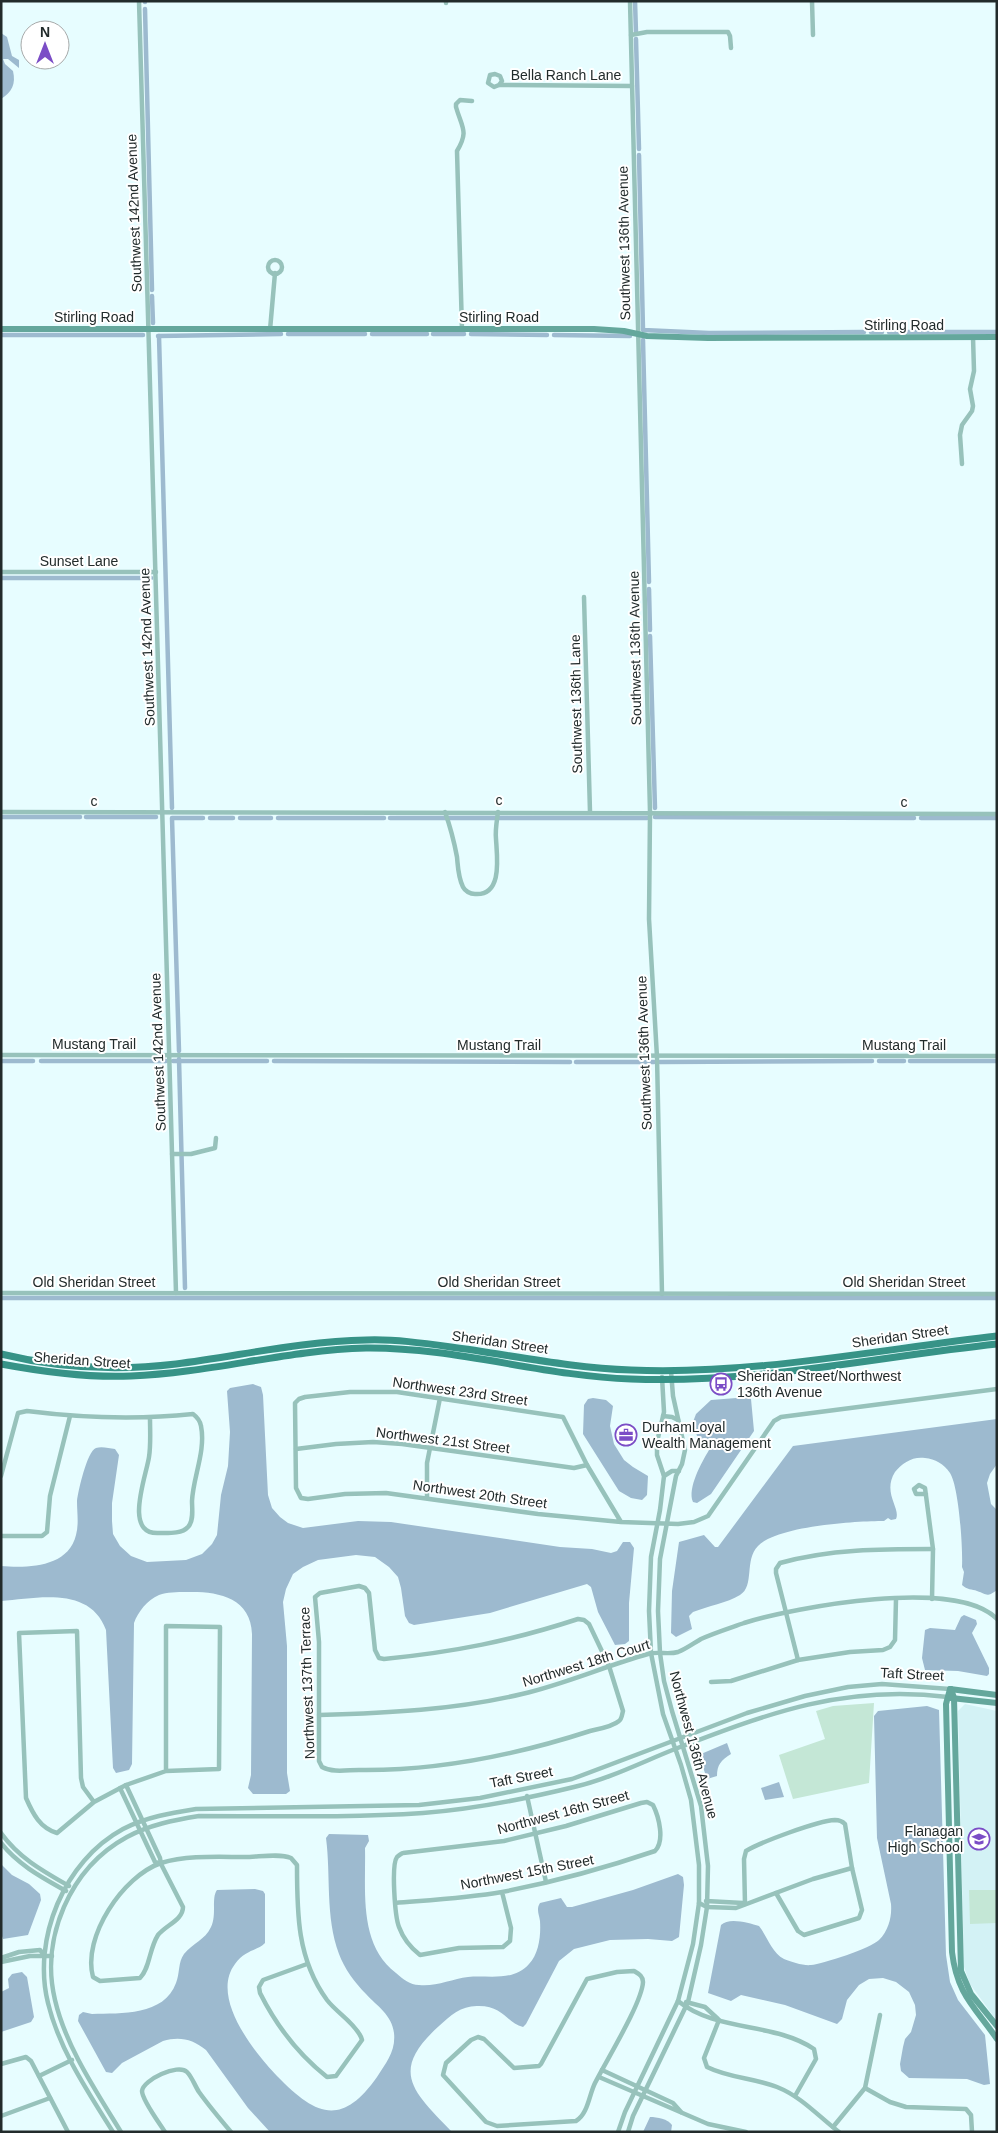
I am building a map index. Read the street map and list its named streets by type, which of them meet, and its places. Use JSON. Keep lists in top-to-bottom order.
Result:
{
  "streets": {
    "main road": ["Sheridan Street"],
    "street": [
      "Bella Ranch Lane",
      "Southwest 142nd Avenue",
      "Southwest 136th Avenue",
      "Stirling Road",
      "Sunset Lane",
      "Southwest 136th Lane",
      "c",
      "Mustang Trail",
      "Old Sheridan Street",
      "Northwest 23rd Street",
      "Northwest 21st Street",
      "Northwest 20th Street",
      "Northwest 18th Court",
      "Taft Street",
      "Northwest 137th Terrace",
      "Northwest 136th Avenue",
      "Northwest 16th Street",
      "Northwest 15th Street"
    ]
  },
  "crossings": [
    ["Bella Ranch Lane", "Southwest 136th Avenue"],
    ["Southwest 142nd Avenue", "Stirling Road"],
    ["Southwest 142nd Avenue", "Sunset Lane"],
    ["Southwest 142nd Avenue", "c"],
    ["Southwest 142nd Avenue", "Mustang Trail"],
    ["Southwest 142nd Avenue", "Old Sheridan Street"],
    ["Southwest 136th Avenue", "Stirling Road"],
    ["Southwest 136th Avenue", "c"],
    ["Southwest 136th Avenue", "Mustang Trail"],
    ["Southwest 136th Avenue", "Old Sheridan Street"],
    ["Southwest 136th Lane", "c"],
    ["Sheridan Street", "Northwest 136th Avenue"],
    ["Northwest 23rd Street", "Northwest 21st Street"],
    ["Northwest 23rd Street", "Northwest 20th Street"],
    ["Northwest 21st Street", "Northwest 20th Street"],
    ["Northwest 20th Street", "Northwest 136th Avenue"],
    ["Northwest 18th Court", "Northwest 137th Terrace"],
    ["Northwest 18th Court", "Northwest 136th Avenue"],
    ["Taft Street", "Northwest 136th Avenue"],
    ["Northwest 16th Street", "Northwest 15th Street"]
  ],
  "places": {
    "bus stop": ["Sheridan Street/Northwest 136th Avenue"],
    "office": ["DurhamLoyal Wealth Management"],
    "school or university": ["Flanagan High School"]
  },
  "north": "top"
}
